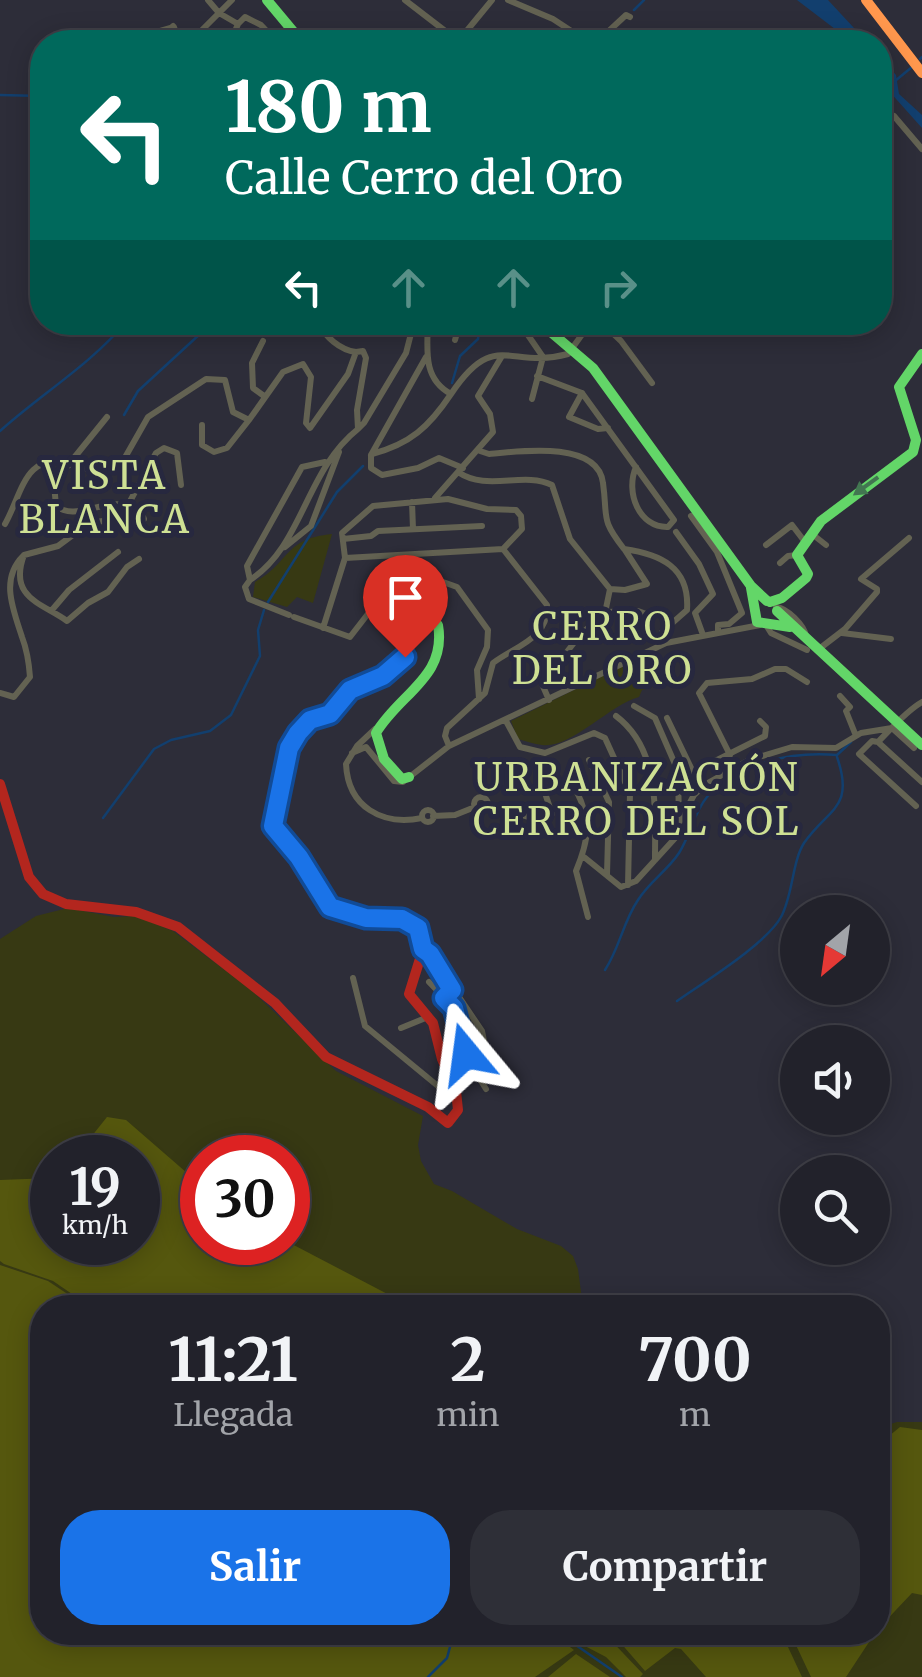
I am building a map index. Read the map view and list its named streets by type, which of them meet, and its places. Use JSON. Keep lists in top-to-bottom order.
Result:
{
  "districts": ["VISTA BLANCA", "CERRO DEL ORO", "URBANIZACIÓN CERRO DEL SOL"],
  "north": "bottom left",
  "page": {
    "turn": ["180 m", "Calle Cerro del Oro"],
    "speed": "19 km/h",
    "limit": "30",
    "eta": [
      "11:21",
      "Llegada",
      "2",
      "min",
      "700",
      "m"
    ],
    "buttons": ["Salir", "Compartir"]
  }
}
